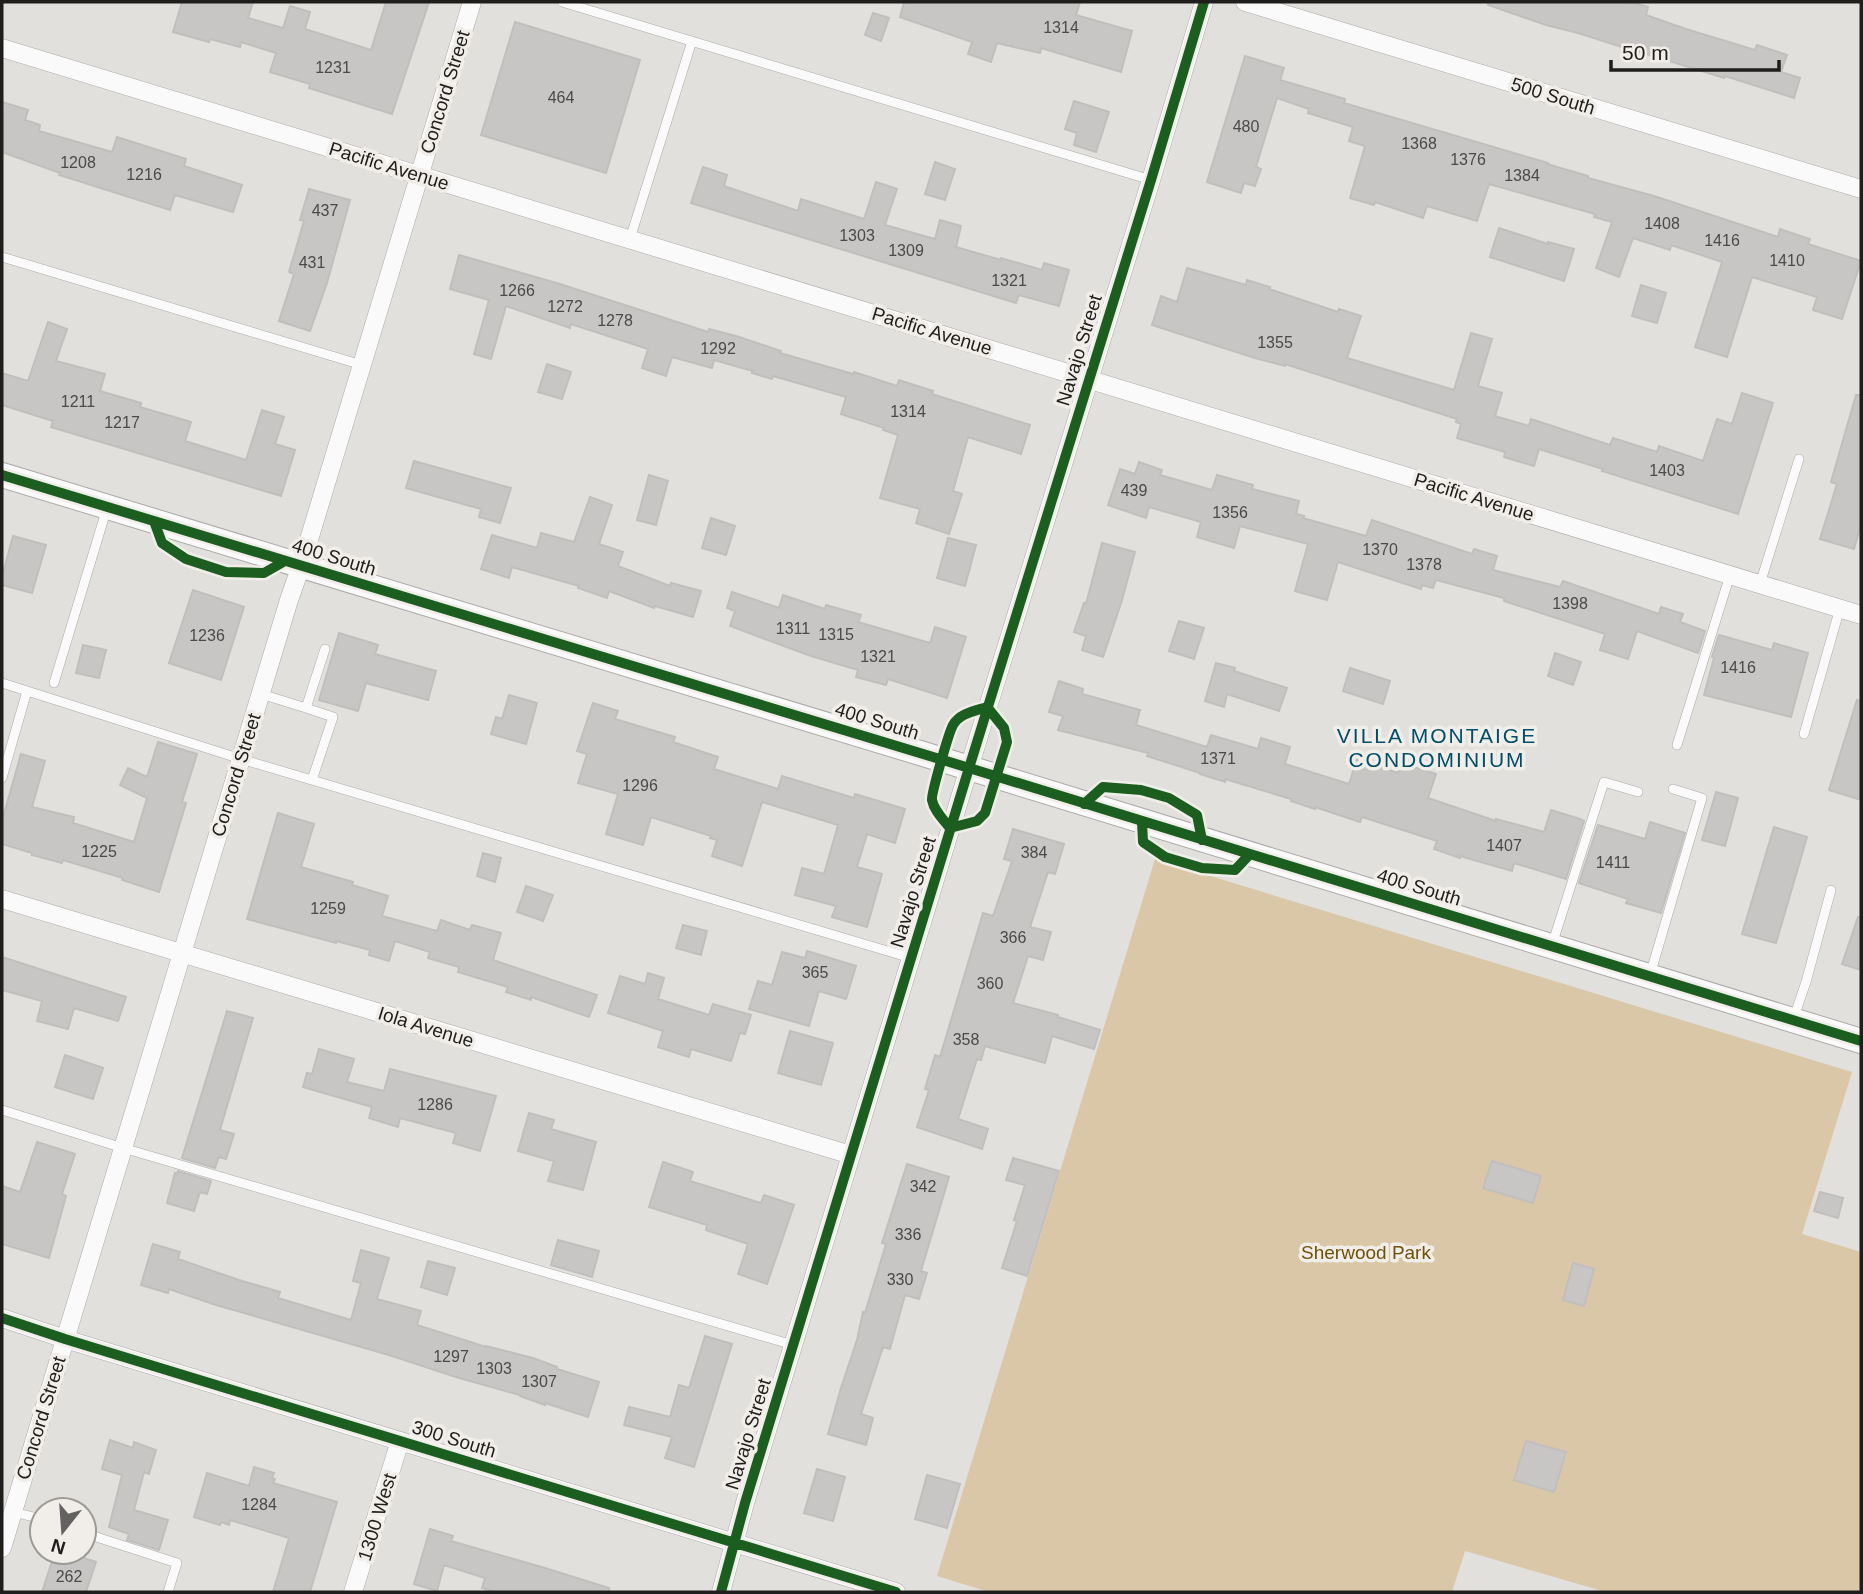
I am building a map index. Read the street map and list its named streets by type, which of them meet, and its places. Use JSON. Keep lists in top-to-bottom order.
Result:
{
  "streets": {
    "main road": ["400 South"],
    "street": [
      "Concord Street",
      "500 South",
      "Pacific Avenue",
      "Navajo Street",
      "Iola Avenue",
      "300 South",
      "1300 West"
    ]
  },
  "crossings": [
    ["Concord Street", "Pacific Avenue"],
    ["Concord Street", "400 South"],
    ["Concord Street", "Iola Avenue"],
    ["Concord Street", "300 South"],
    ["Pacific Avenue", "Navajo Street"],
    ["Navajo Street", "400 South"],
    ["Navajo Street", "Iola Avenue"],
    ["Navajo Street", "300 South"],
    ["300 South", "1300 West"]
  ],
  "districts": ["VILLA MONTAIGE CONDOMINIUM"],
  "parks": ["Sherwood Park"],
  "house_numbers": [
    "1314",
    "1231",
    "464",
    "480",
    "1368",
    "1376",
    "1208",
    "1216",
    "1384",
    "437",
    "1408",
    "1303",
    "1416",
    "1309",
    "1410",
    "431",
    "1321",
    "1266",
    "1272",
    "1278",
    "1355",
    "1292",
    "1211",
    "1314",
    "1217",
    "1403",
    "439",
    "1356",
    "1370",
    "1378",
    "1398",
    "1311",
    "1315",
    "1236",
    "1321",
    "1416",
    "1371",
    "1296",
    "1407",
    "1225",
    "384",
    "1411",
    "1259",
    "366",
    "365",
    "360",
    "358",
    "1286",
    "342",
    "336",
    "330",
    "1297",
    "1303",
    "1307",
    "1284",
    "262"
  ],
  "scale_bar": "50 m",
  "north": "bottom"
}
